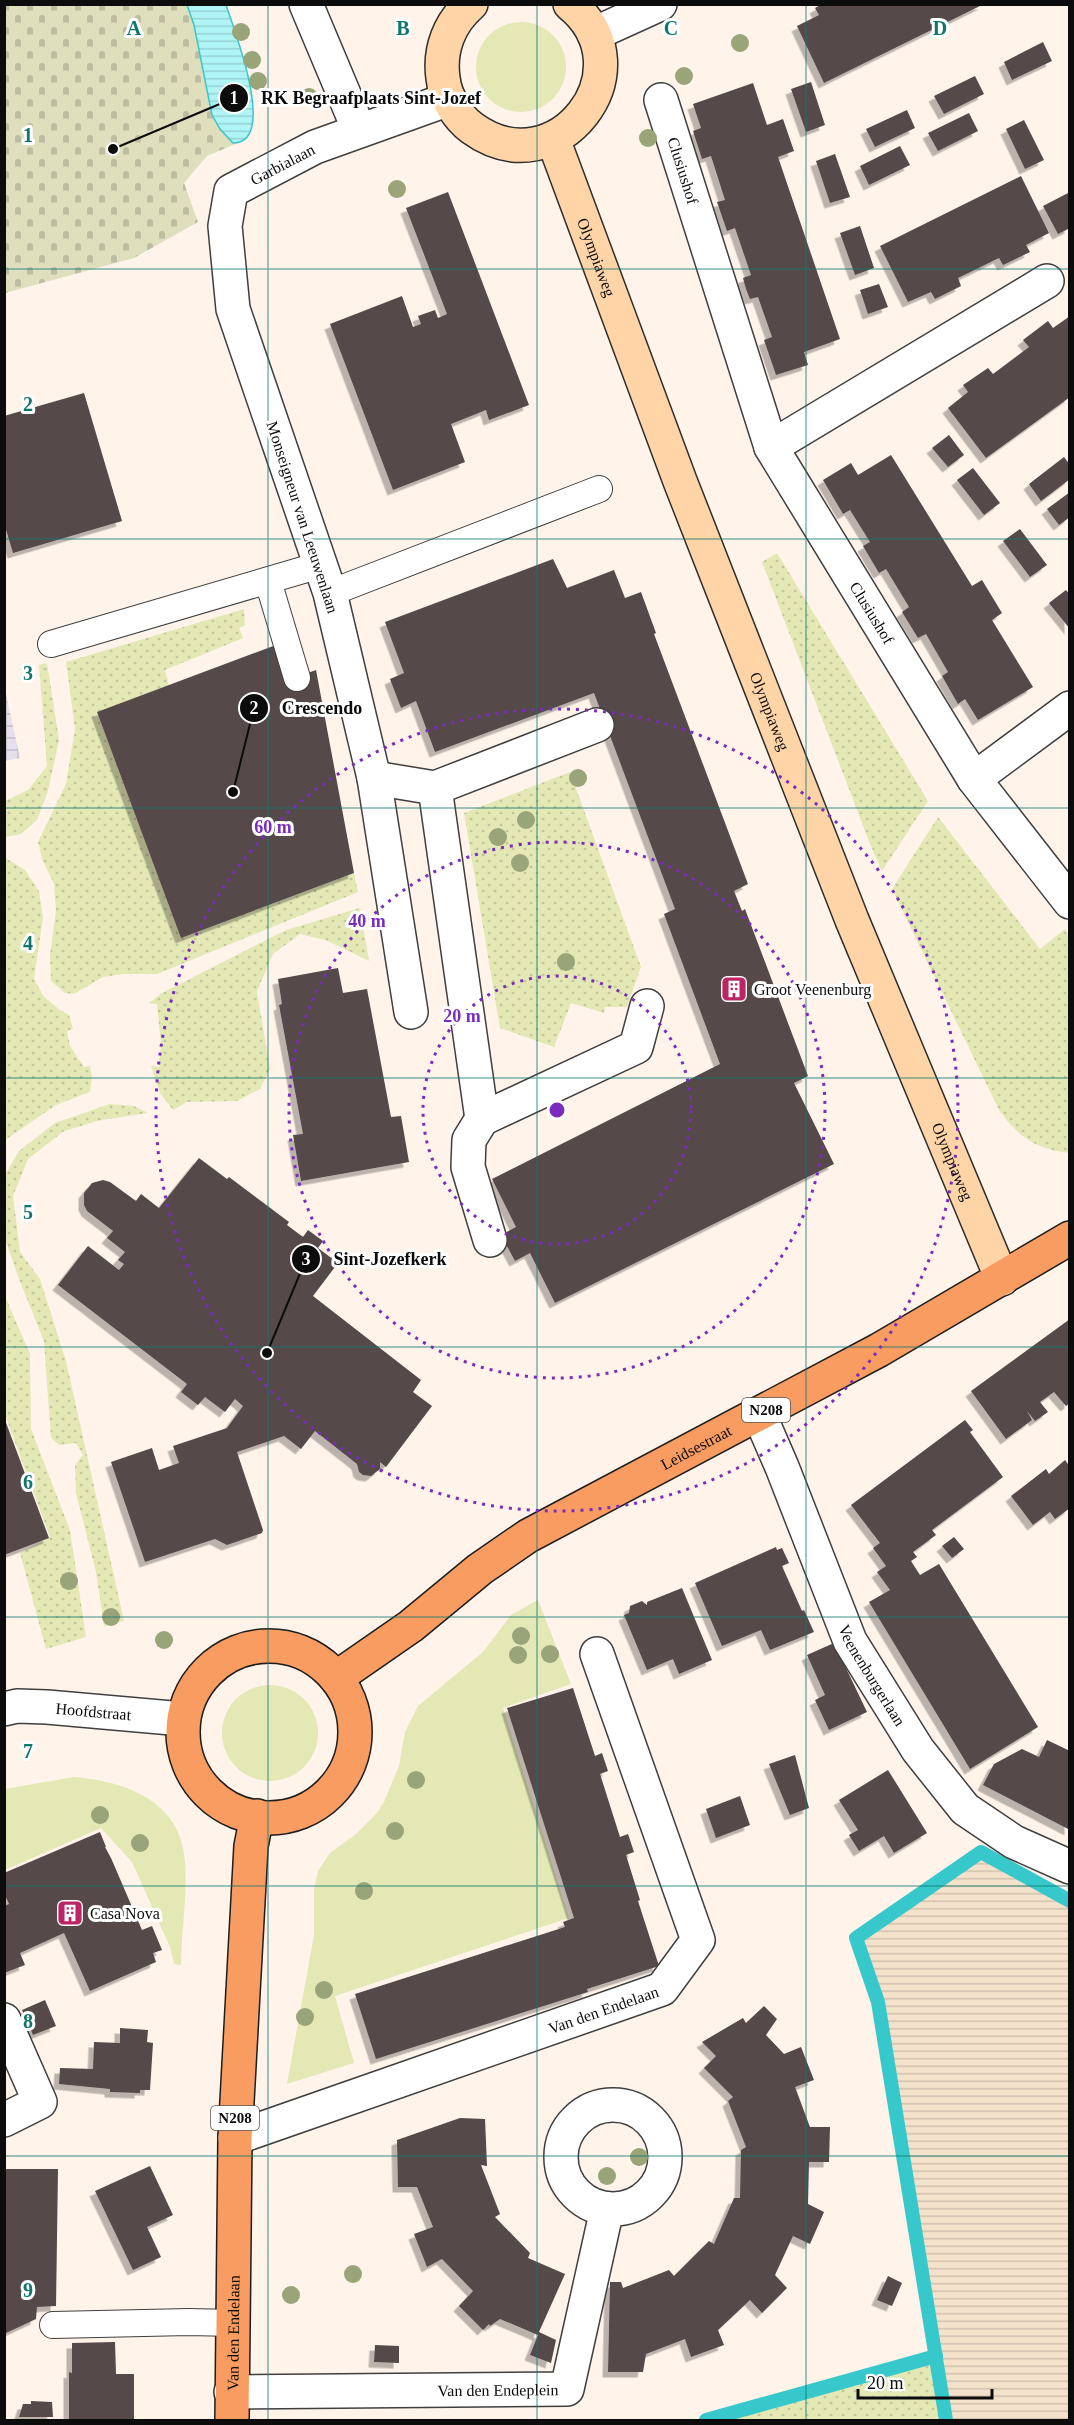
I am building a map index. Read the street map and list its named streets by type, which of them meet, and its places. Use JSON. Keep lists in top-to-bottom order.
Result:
{
  "streets": {
    "main road": [
      "Olympiaweg",
      "N208",
      "Leidsestraat",
      "Van den Endelaan"
    ],
    "street": [
      "Garbialaan",
      "Clusiushof",
      "Monseigneur van Leeuwenlaan",
      "Veenenburgerlaan",
      "Hoofdstraat",
      "Van den Endeplein"
    ]
  },
  "crossings": [
    ["Garbialaan", "Monseigneur van Leeuwenlaan"],
    ["Olympiaweg", "Leidsestraat"],
    ["Leidsestraat", "Veenenburgerlaan"],
    ["Leidsestraat", "Hoofdstraat"],
    ["Leidsestraat", "Van den Endelaan"],
    ["Hoofdstraat", "Van den Endelaan"],
    ["Van den Endelaan", "Van den Endeplein"]
  ],
  "places": {
    "other": ["RK Begraafplaats Sint-Jozef", "Crescendo", "Sint-Jozefkerk"],
    "building": ["Groot Veenenburg", "Casa Nova"]
  },
  "scale_bar": "20 m",
  "grid": {
    "columns": [
      "A",
      "B",
      "C",
      "D"
    ],
    "rows": [
      "1",
      "2",
      "3",
      "4",
      "5",
      "6",
      "7",
      "8",
      "9"
    ]
  },
  "rings": ["60 m", "40 m", "20 m"]
}
